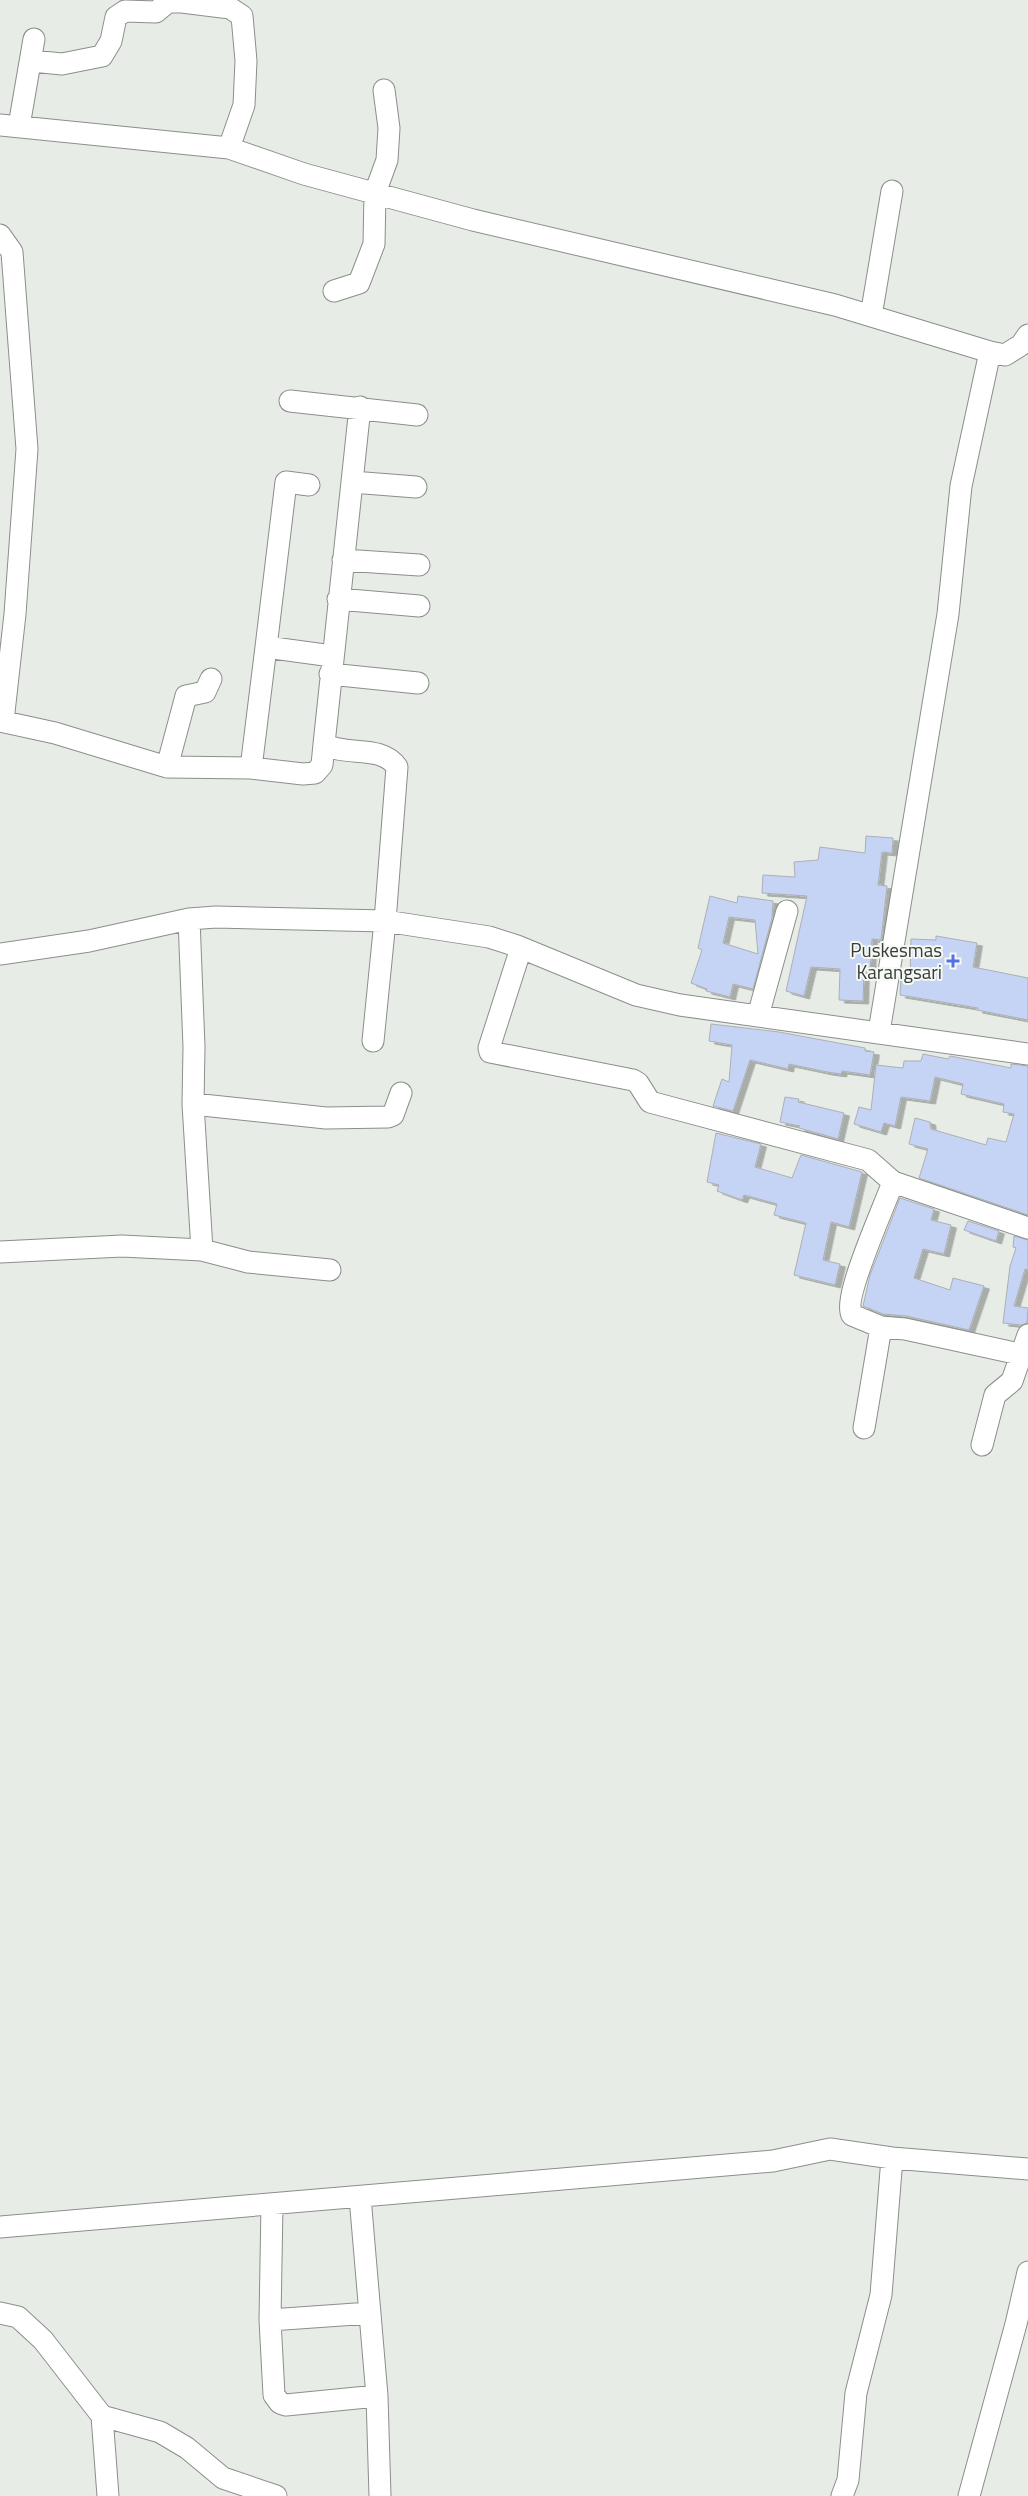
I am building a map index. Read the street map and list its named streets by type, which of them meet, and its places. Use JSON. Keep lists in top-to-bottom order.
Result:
{
  "places": {
    "health": ["Puskesmas Karangsari"]
  }
}
